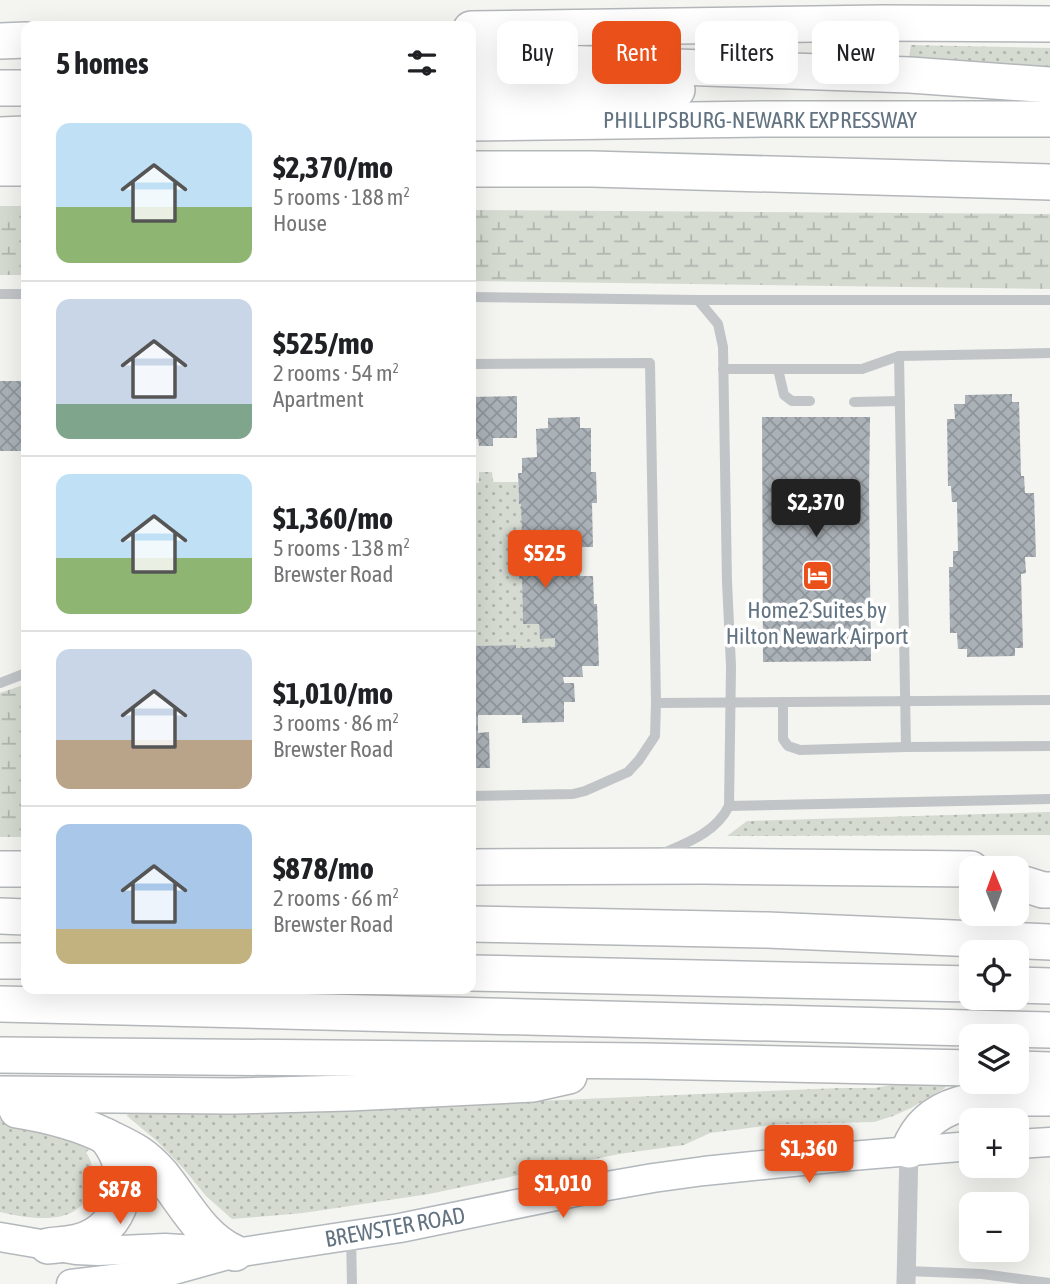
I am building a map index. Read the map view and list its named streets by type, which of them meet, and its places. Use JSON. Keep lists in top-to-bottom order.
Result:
{
  "streets": {
    "highway": ["PHILLIPSBURG-NEWARK EXPRESSWAY"],
    "street": ["BREWSTER ROAD"]
  },
  "places": {
    "hotel": ["Home2 Suites by Hilton Newark Airport"]
  },
  "north": "top",
  "page": {
    "chip": [
      "Buy",
      "Rent",
      "Filters",
      "New"
    ],
    "heading": "5 homes",
    "list": [
      {
        "name": "$2,370/mo",
        "note": "5 rooms · 188 m² · House"
      },
      {
        "name": "$525/mo",
        "note": "2 rooms · 54 m² · Apartment"
      },
      {
        "name": "$1,360/mo",
        "note": "5 rooms · 138 m² · Brewster Road"
      },
      {
        "name": "$1,010/mo",
        "note": "3 rooms · 86 m² · Brewster Road"
      },
      {
        "name": "$878/mo",
        "note": "2 rooms · 66 m² · Brewster Road"
      }
    ],
    "price": [
      "$2,370",
      "$525",
      "$1,360",
      "$1,010",
      "$878"
    ],
    "map_buttons": ["+", "−"]
  }
}
